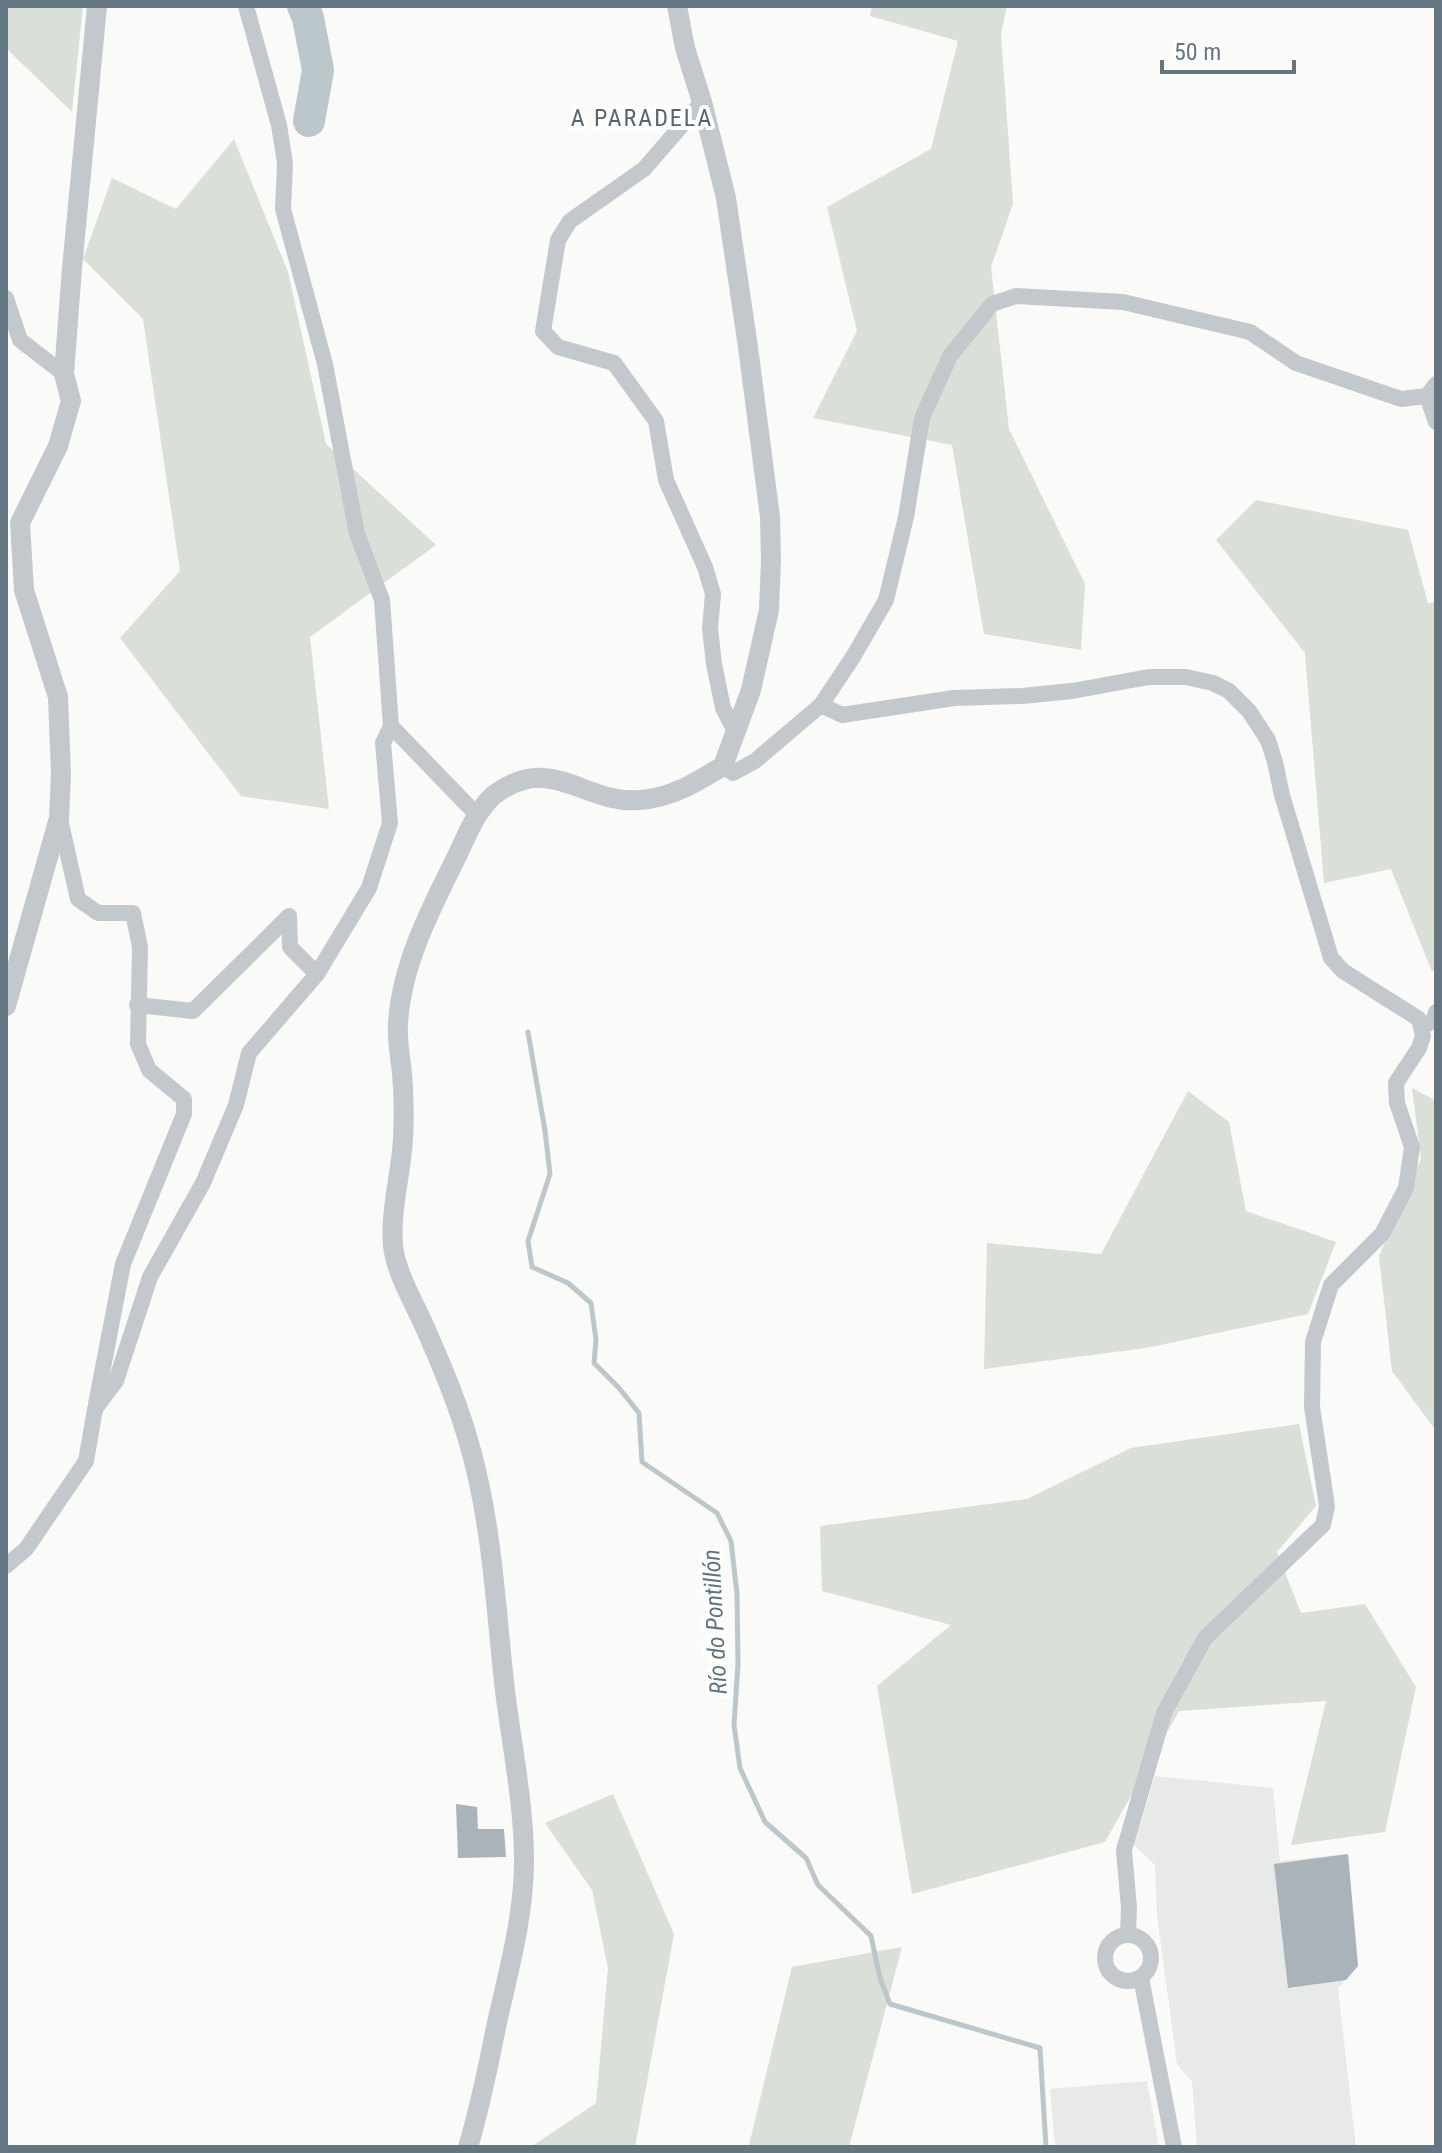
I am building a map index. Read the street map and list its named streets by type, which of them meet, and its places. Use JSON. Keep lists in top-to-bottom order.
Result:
{
  "districts": ["A PARADELA"],
  "water": ["Río do Pontillón"],
  "scale_bar": "50 m"
}
